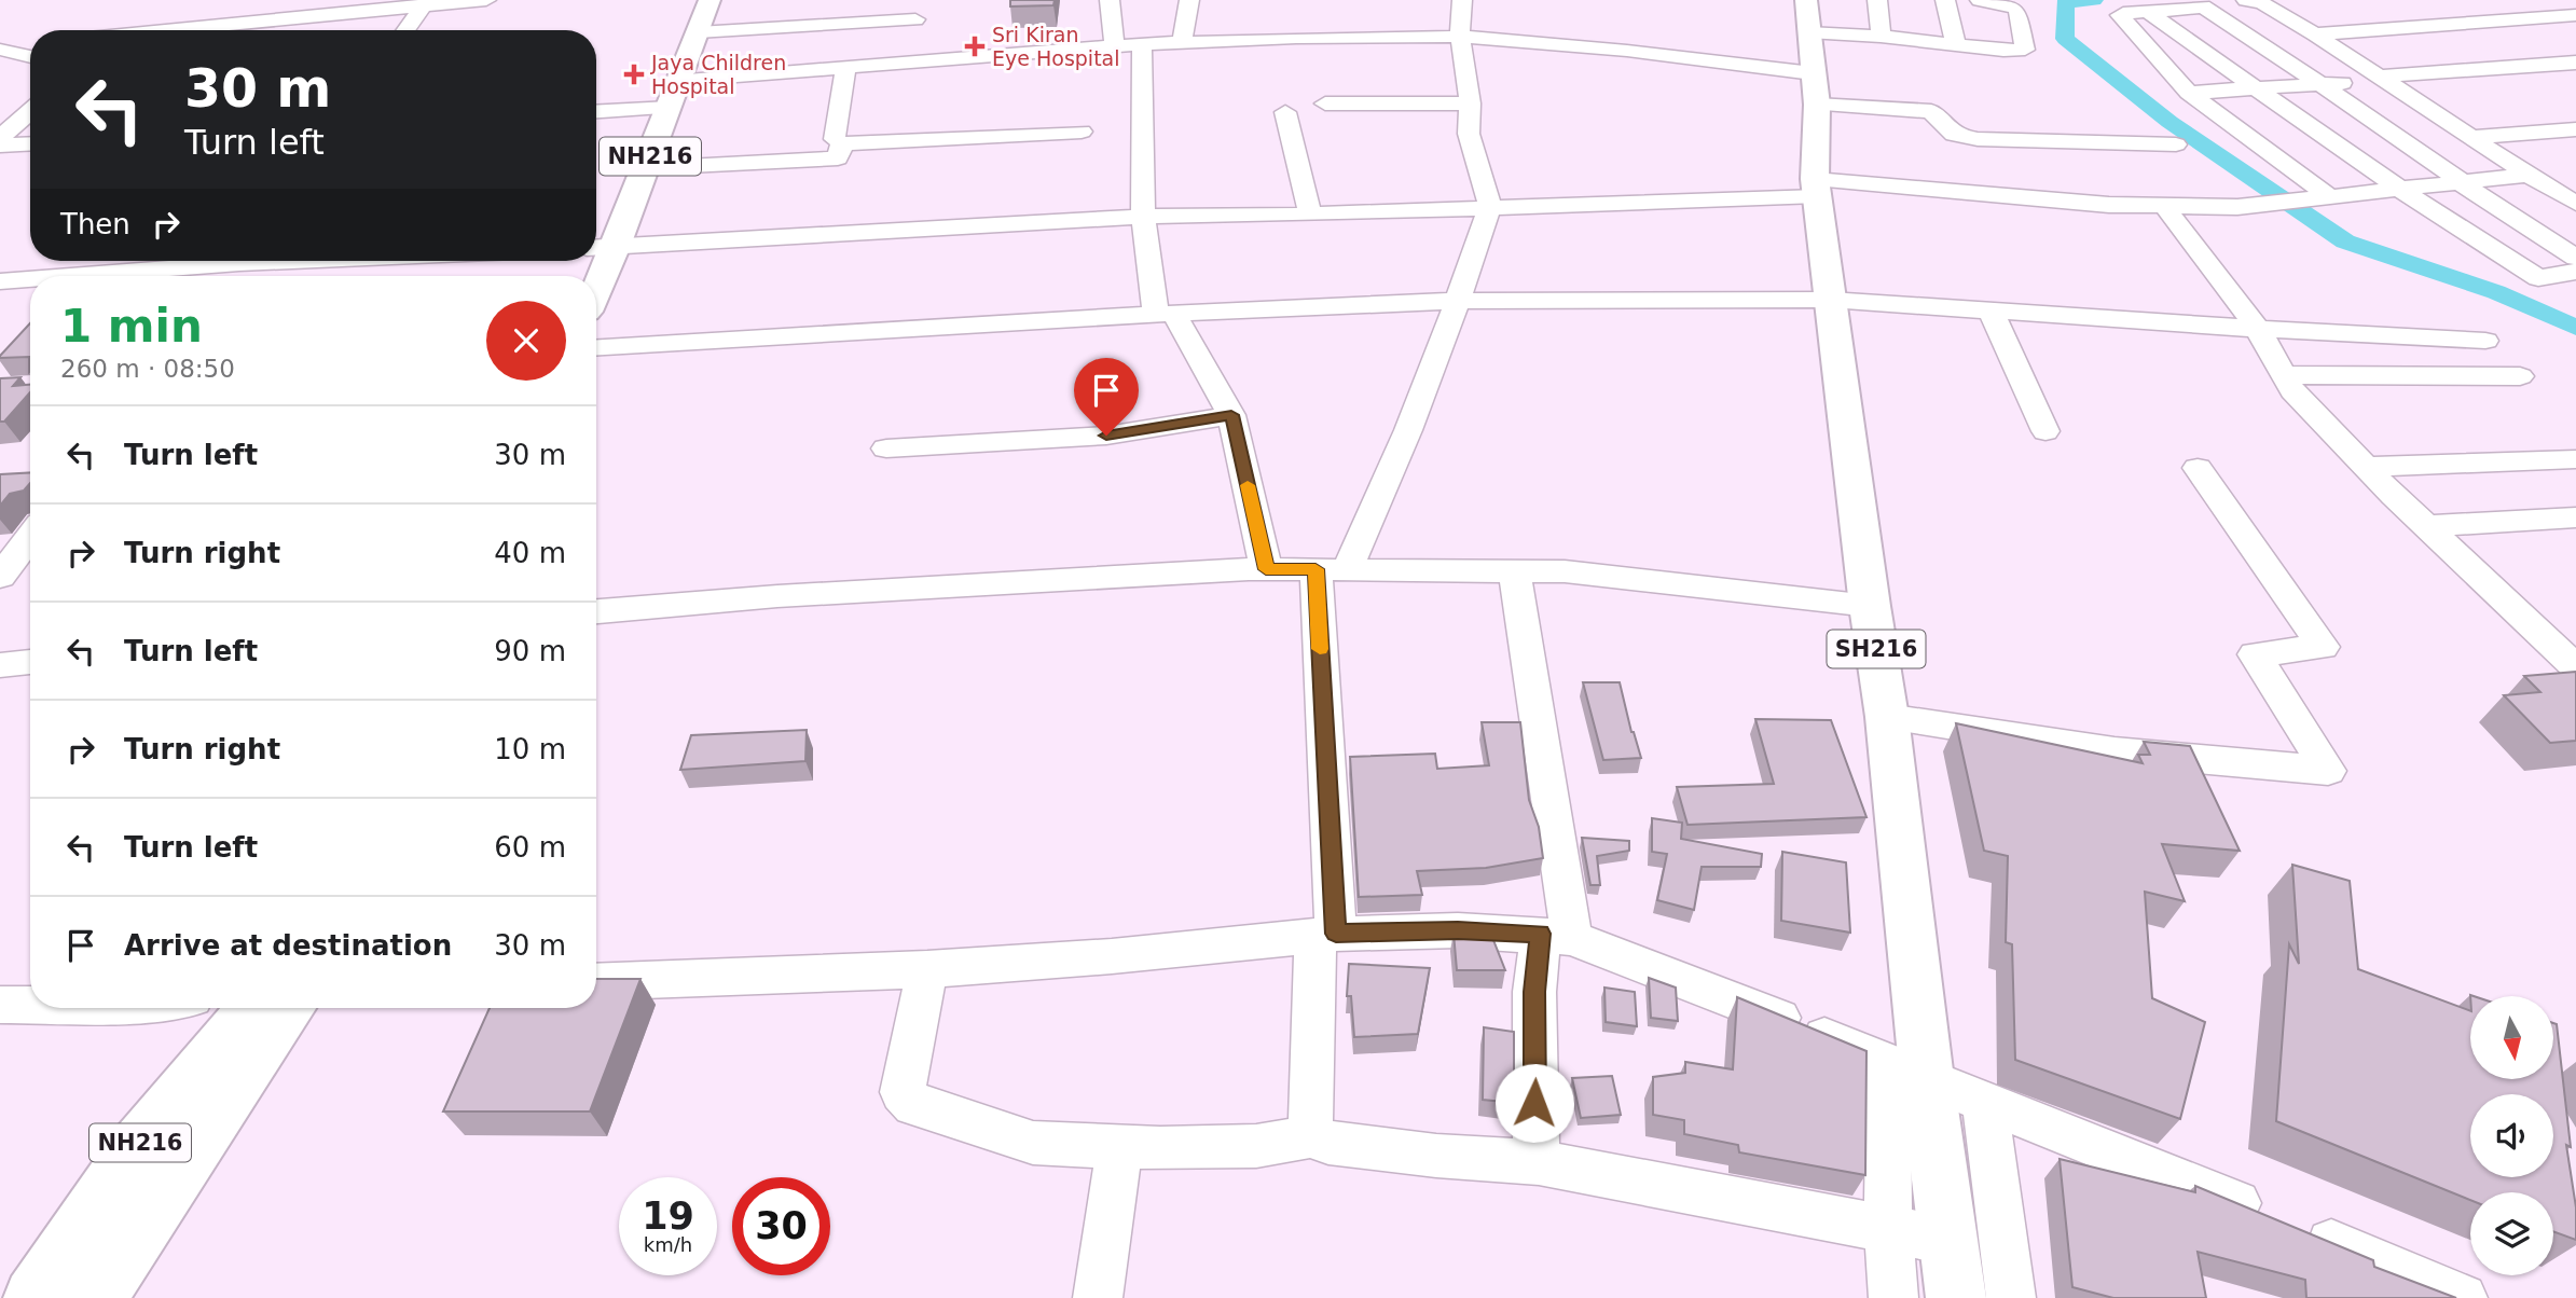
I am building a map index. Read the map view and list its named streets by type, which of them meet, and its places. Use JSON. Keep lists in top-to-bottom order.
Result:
{
  "streets": {
    "main road": ["NH216", "SH216"]
  },
  "places": {
    "health": ["Sri Kiran Eye Hospital", "Jaya Children Hospital"]
  },
  "north": "bottom",
  "page": {
    "turn": ["30 m", "Turn left"],
    "then": "Then",
    "heading": ["1 min", "260 m · 08:50"],
    "list": [
      {
        "name": "Turn left",
        "value": "30 m"
      },
      {
        "name": "Turn right",
        "value": "40 m"
      },
      {
        "name": "Turn left",
        "value": "90 m"
      },
      {
        "name": "Turn right",
        "value": "10 m"
      },
      {
        "name": "Turn left",
        "value": "60 m"
      },
      {
        "name": "Arrive at destination",
        "value": "30 m"
      }
    ],
    "speed": "19 km/h",
    "limit": "30"
  }
}
